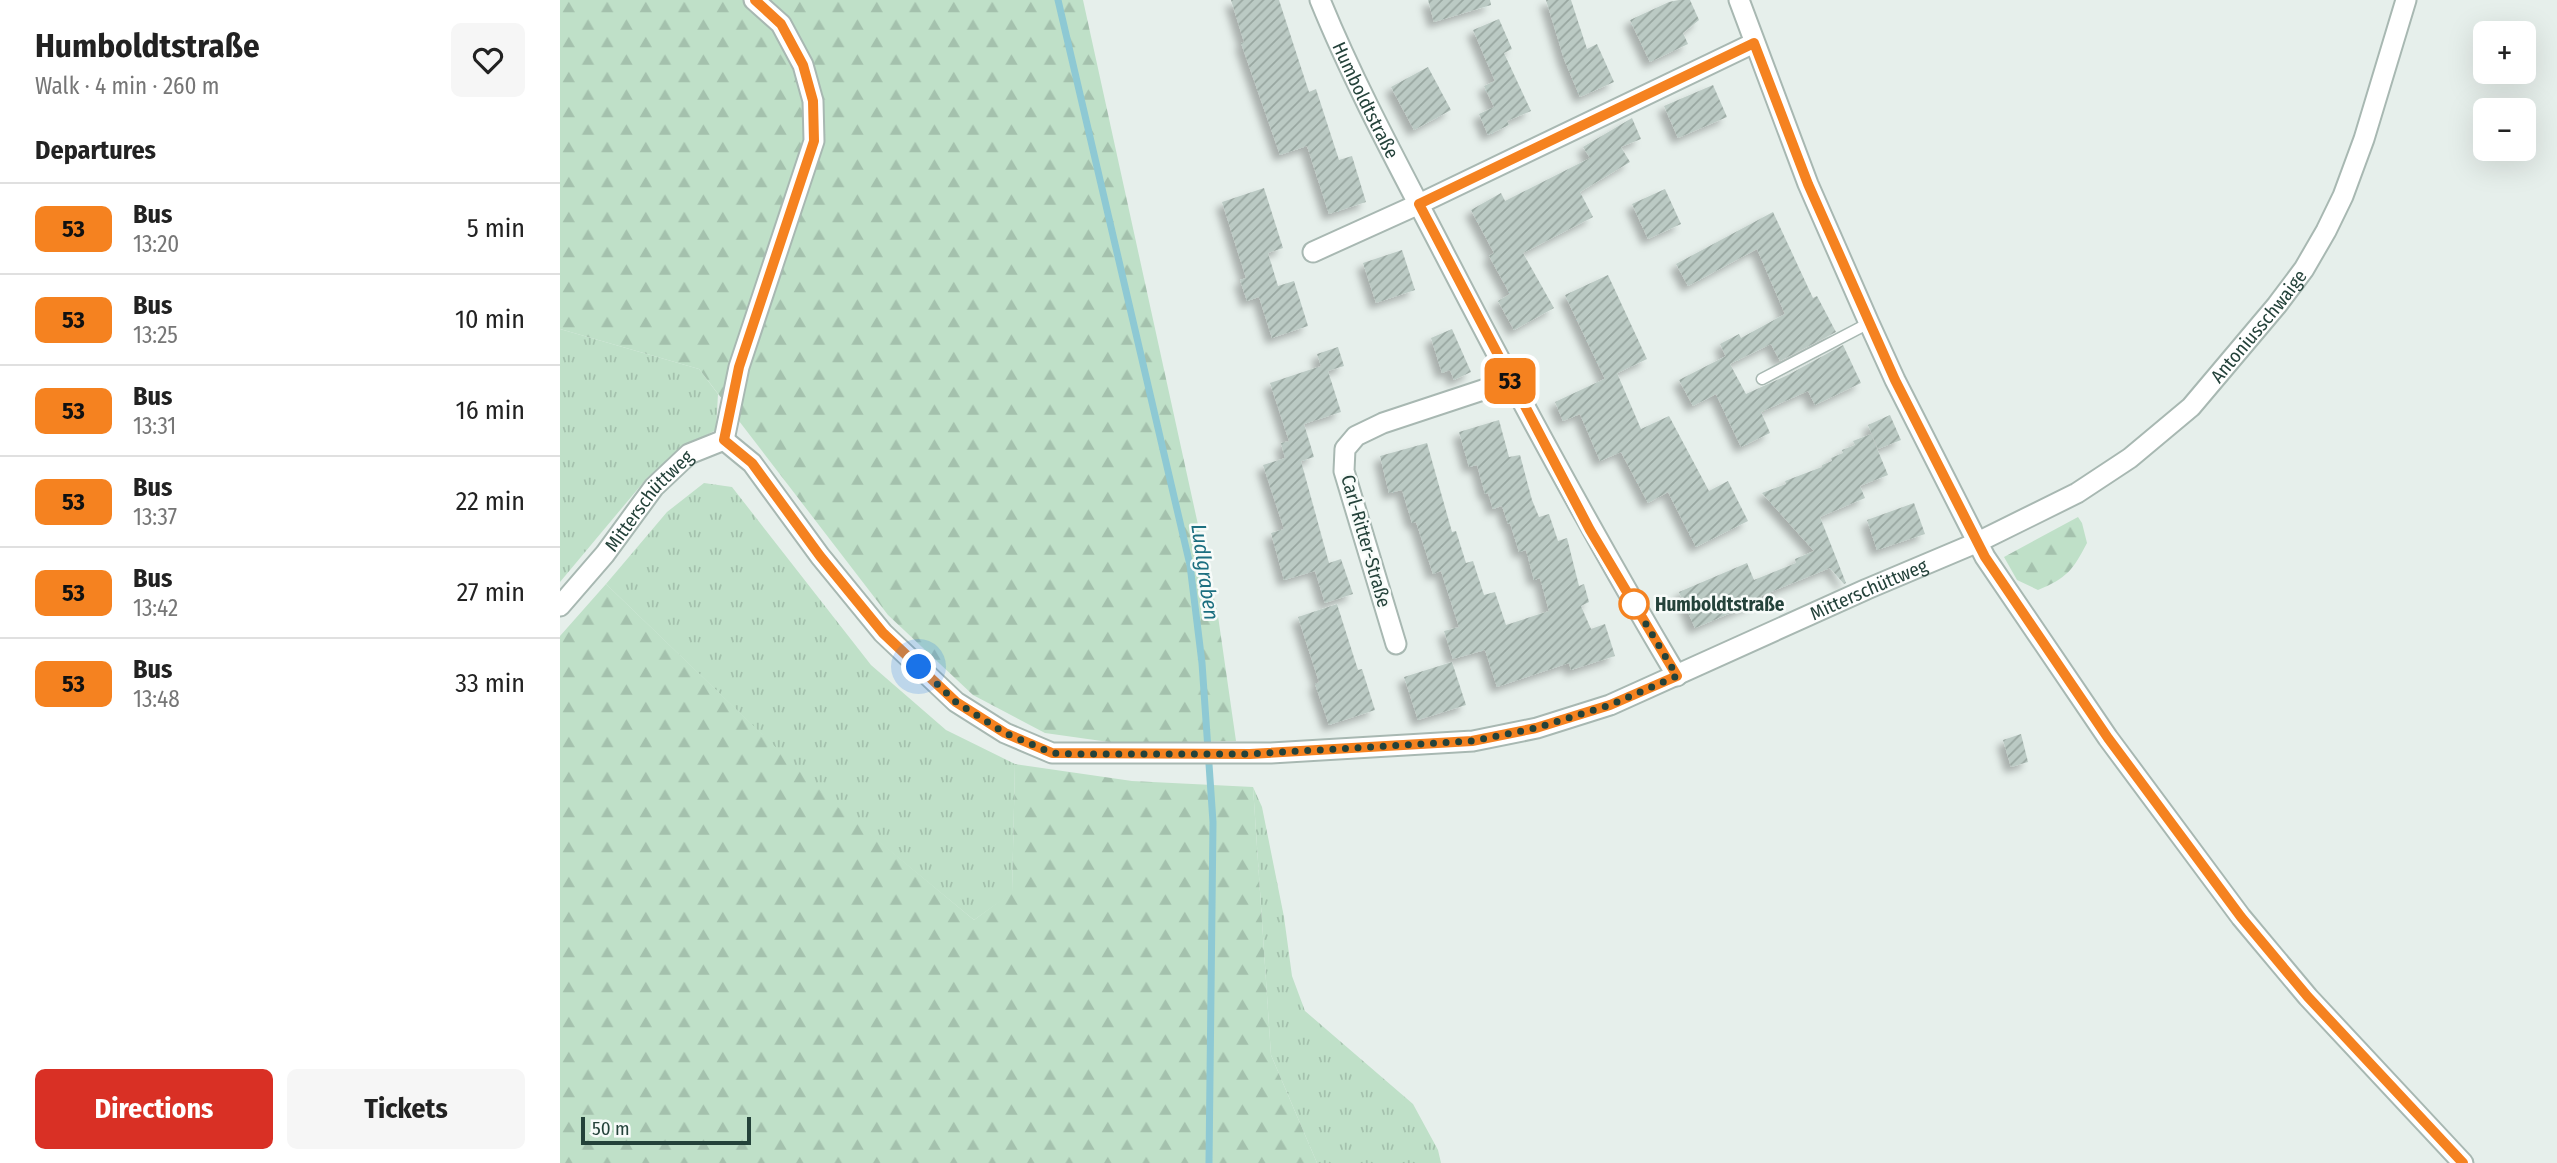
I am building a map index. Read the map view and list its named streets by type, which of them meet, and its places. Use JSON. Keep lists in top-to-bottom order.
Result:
{
  "streets": {
    "street": [
      "Humboldtstraße",
      "Antoniusschwaige",
      "Mitterschüttweg",
      "Carl-Ritter-Straße"
    ]
  },
  "crossings": [
    ["Humboldtstraße", "Mitterschüttweg"],
    ["Humboldtstraße", "Carl-Ritter-Straße"],
    ["Antoniusschwaige", "Mitterschüttweg"]
  ],
  "water": ["Ludlgraben"],
  "places": ["Humboldtstraße"],
  "lines": ["bus line 53"],
  "scale_bar": "50 m",
  "page": {
    "heading": [
      ["Humboldtstraße", "Walk · 4 min · 260 m"],
      "Departures"
    ],
    "on_map": "53",
    "map_buttons": ["+", "−"],
    "list": [
      {
        "mark": "53",
        "name": "Bus",
        "note": "13:20",
        "value": "5 min"
      },
      {
        "mark": "53",
        "name": "Bus",
        "note": "13:25",
        "value": "10 min"
      },
      {
        "mark": "53",
        "name": "Bus",
        "note": "13:31",
        "value": "16 min"
      },
      {
        "mark": "53",
        "name": "Bus",
        "note": "13:37",
        "value": "22 min"
      },
      {
        "mark": "53",
        "name": "Bus",
        "note": "13:42",
        "value": "27 min"
      },
      {
        "mark": "53",
        "name": "Bus",
        "note": "13:48",
        "value": "33 min"
      }
    ],
    "buttons": ["Directions", "Tickets"],
    "scale": "50 m"
  }
}
